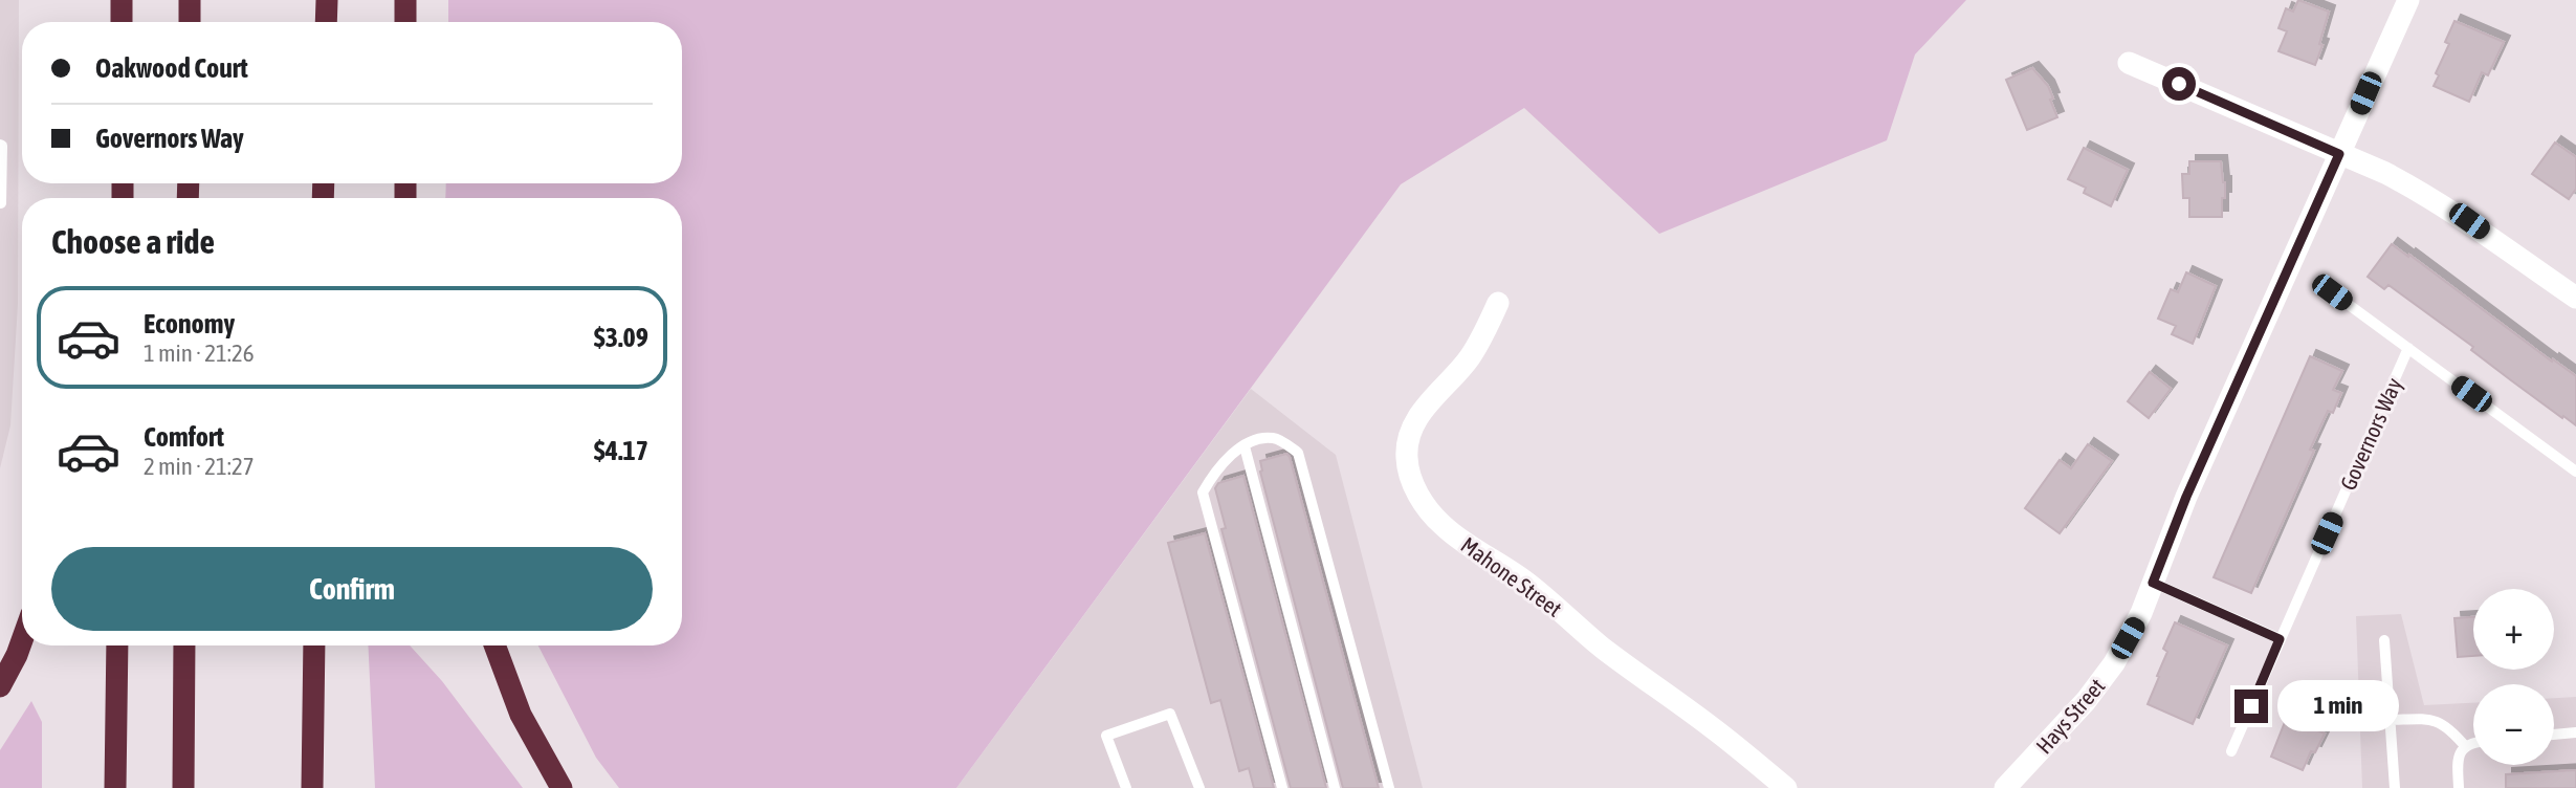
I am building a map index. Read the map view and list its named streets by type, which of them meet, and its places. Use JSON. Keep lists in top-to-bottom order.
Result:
{
  "streets": {
    "street": ["Mahone Street", "Hays Street"],
    "lane": ["Governors Way"]
  },
  "page": {
    "banner": ["Oakwood Court", "Governors Way"],
    "heading": "Choose a ride",
    "list": [
      {
        "name": "Economy",
        "note": "1 min · 21:26",
        "value": "$3.09"
      },
      {
        "name": "Comfort",
        "note": "2 min · 21:27",
        "value": "$4.17"
      }
    ],
    "buttons": "Confirm",
    "map_buttons": ["+", "−"],
    "bubble": "1 min"
  }
}
